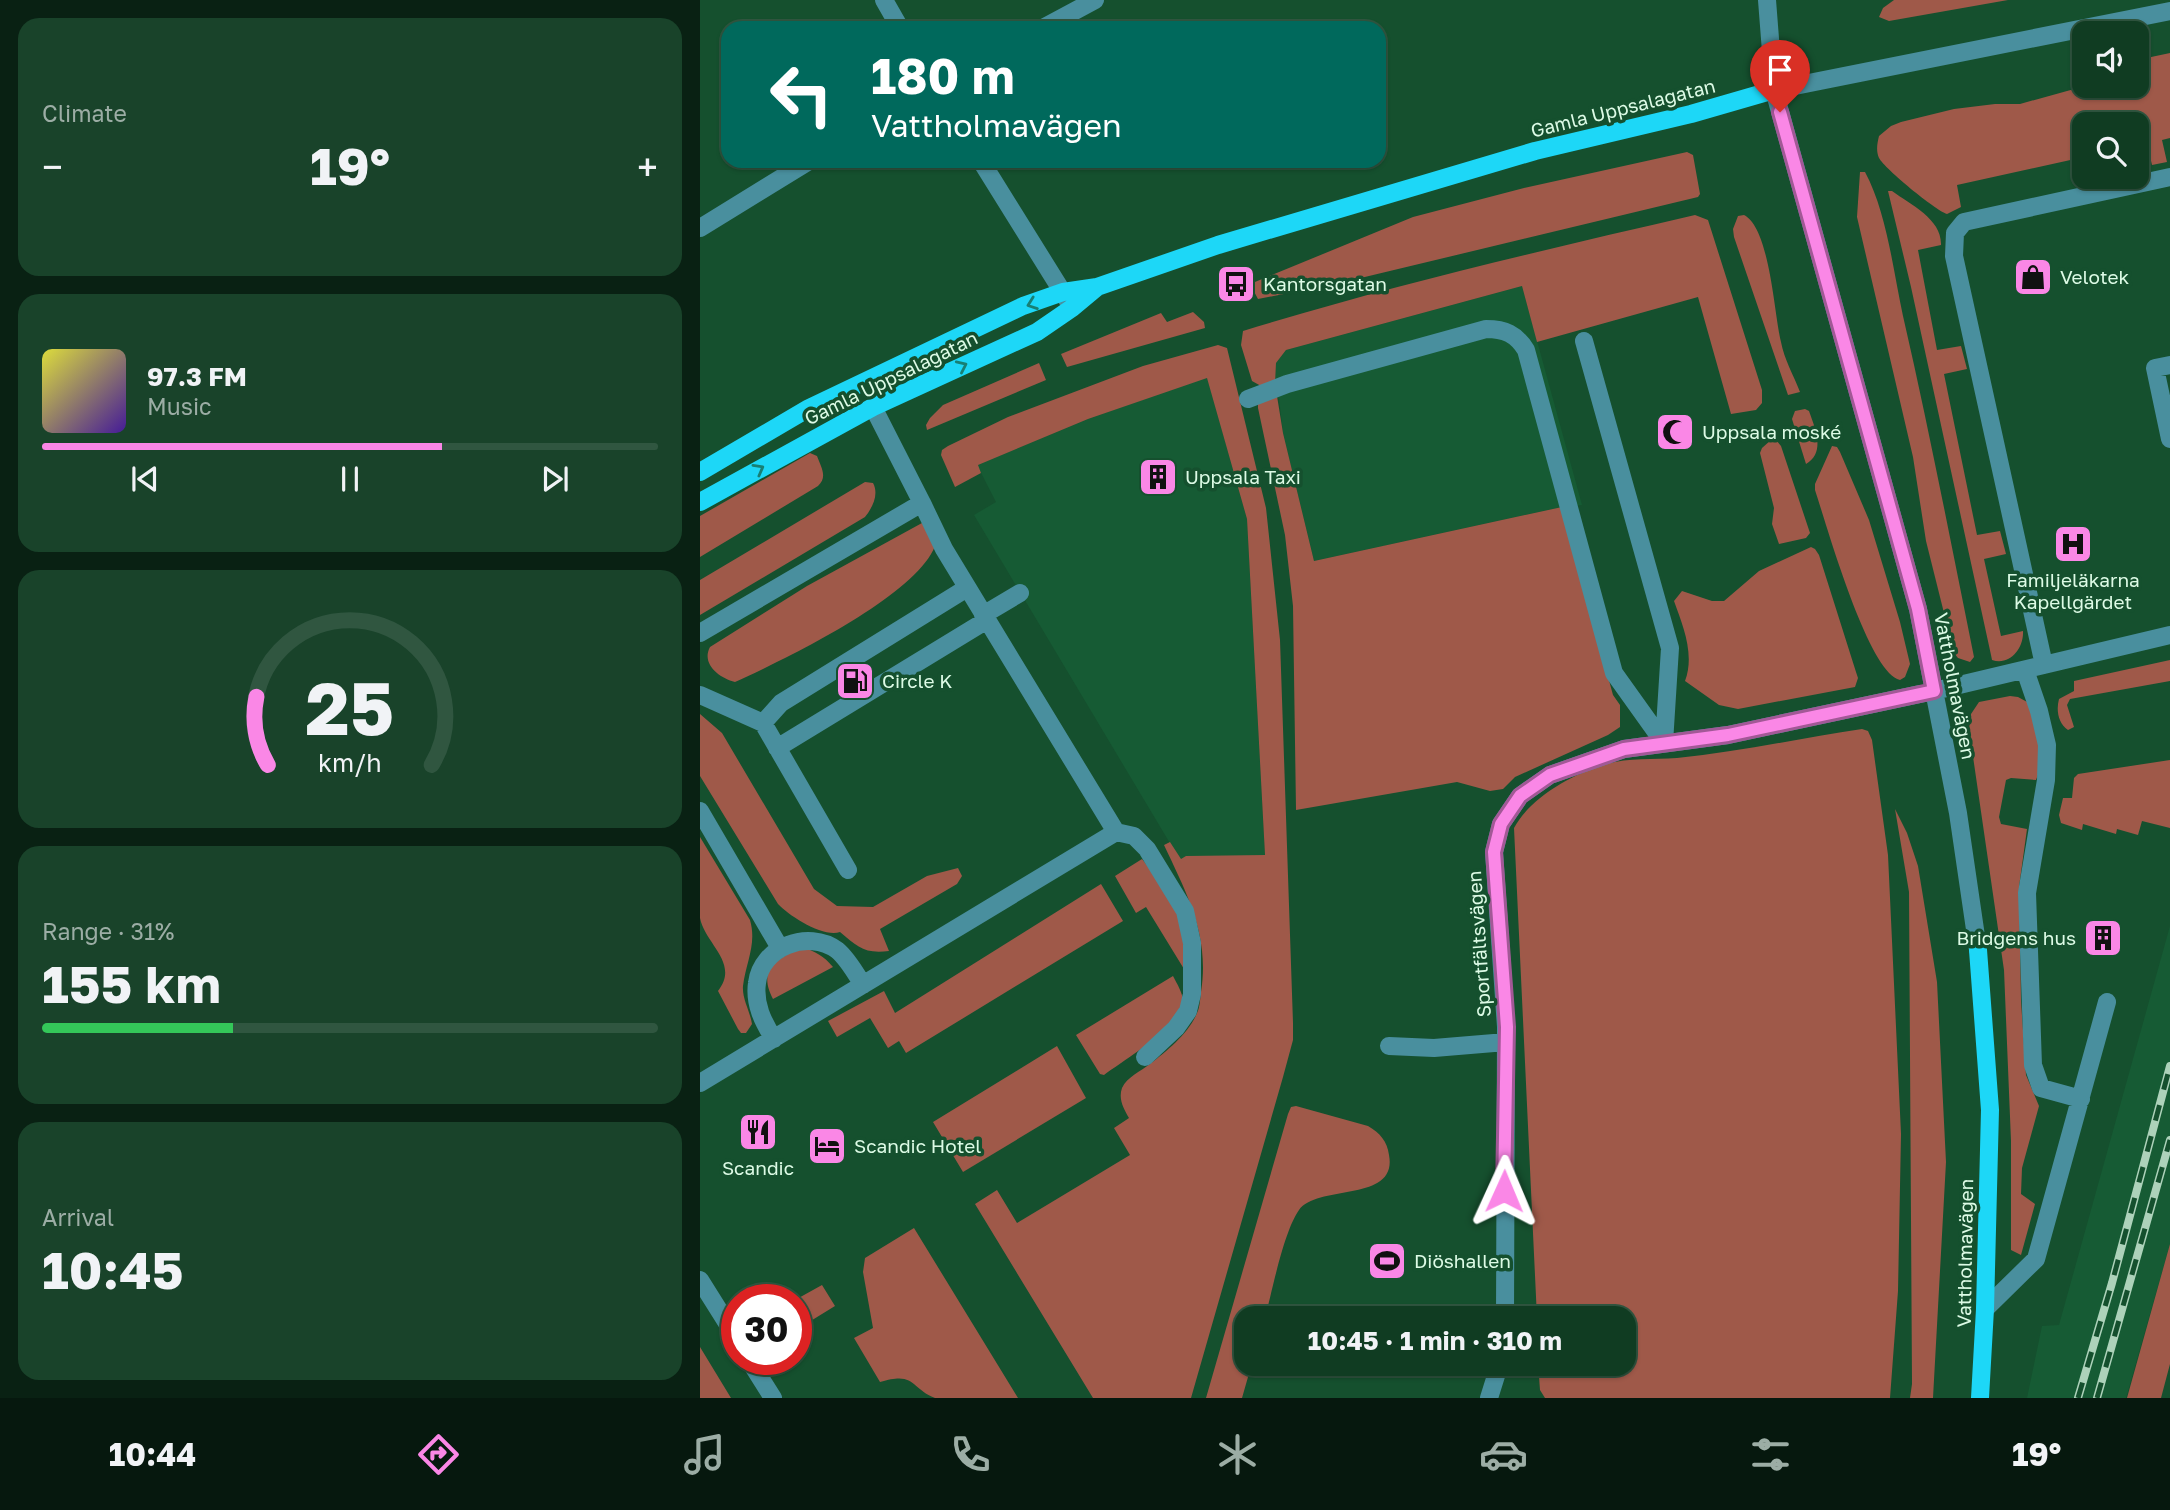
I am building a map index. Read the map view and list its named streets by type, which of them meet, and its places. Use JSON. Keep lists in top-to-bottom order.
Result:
{
  "streets": {
    "main road": ["Gamla Uppsalagatan", "Vattholmavägen"],
    "street": ["Sportfältsvägen"]
  },
  "crossings": [
    ["Gamla Uppsalagatan", "Vattholmavägen"],
    ["Vattholmavägen", "Sportfältsvägen"]
  ],
  "places": {
    "shop": ["Velotek"],
    "bus stop": ["Kantorsgatan"],
    "mosque": ["Uppsala moské"],
    "building": ["Uppsala Taxi", "Bridgens hus"],
    "hospital": ["Familjeläkarna Kapellgärdet"],
    "fuel station": ["Circle K"],
    "restaurant": ["Scandic"],
    "hotel": ["Scandic Hotel"],
    "sports": ["Diöshallen"]
  },
  "page": {
    "tile": [
      "Climate",
      ["Range · 31%", "155 km"],
      ["Arrival", "10:45"]
    ],
    "turn": ["180 m", "Vattholmavägen"],
    "heat": ["−", "19°", "+"],
    "song": ["97.3 FM", "Music"],
    "limit": "30",
    "trip": "10:45 · 1 min · 310 m",
    "tabs": ["10:44", "19°"],
    "gauge": ["25", "km/h"]
  }
}
